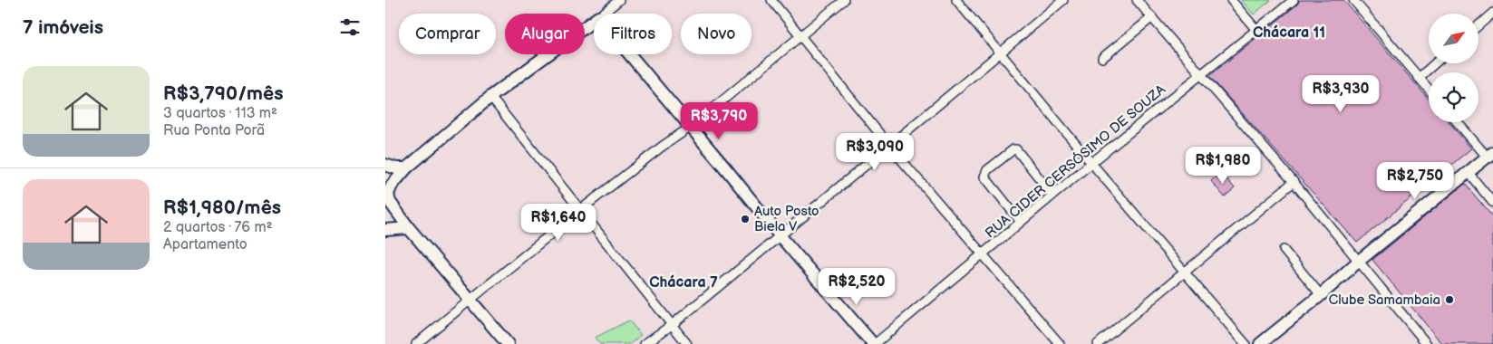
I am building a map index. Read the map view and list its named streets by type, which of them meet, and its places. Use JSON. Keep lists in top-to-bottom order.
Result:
{
  "streets": {
    "street": ["RUA CIDER CERSÓSIMO DE SOUZA"]
  },
  "districts": ["Chácara 11", "Chácara 7"],
  "places": ["Auto Posto Biela V", "Clube Samambaia"],
  "north": "top right",
  "page": {
    "heading": "7 imóveis",
    "chip": [
      "Comprar",
      "Alugar",
      "Filtros",
      "Novo"
    ],
    "list": [
      {
        "name": "R$3,790/mês",
        "note": "3 quartos · 113 m² · Rua Ponta Porã"
      },
      {
        "name": "R$1,980/mês",
        "note": "2 quartos · 76 m² · Apartamento"
      }
    ],
    "price": [
      "R$3,930",
      "R$3,790",
      "R$3,090",
      "R$1,980",
      "R$2,750",
      "R$1,640",
      "R$2,520"
    ]
  }
}
